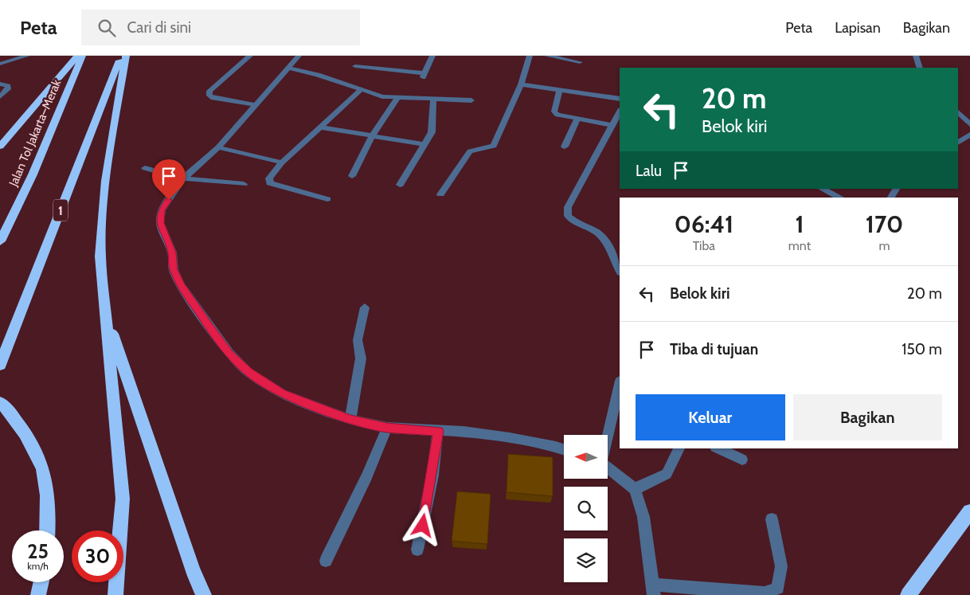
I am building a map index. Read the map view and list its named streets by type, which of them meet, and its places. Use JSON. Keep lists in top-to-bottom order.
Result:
{
  "streets": {
    "highway": ["Jalan Tol Jakarta–Merak", "1"]
  },
  "north": "left",
  "page": {
    "header": "Peta",
    "search": "Cari di sini",
    "nav": ["Peta", "Lapisan", "Bagikan"],
    "turn": ["20 m", "Belok kiri"],
    "then": "Lalu",
    "eta": [
      "06:41",
      "Tiba",
      "1",
      "mnt",
      "170",
      "m"
    ],
    "list": [
      {
        "name": "Belok kiri",
        "value": "20 m"
      },
      {
        "name": "Tiba di tujuan",
        "value": "150 m"
      }
    ],
    "buttons": ["Keluar", "Bagikan"],
    "speed": "25 km/h",
    "limit": "30"
  }
}
